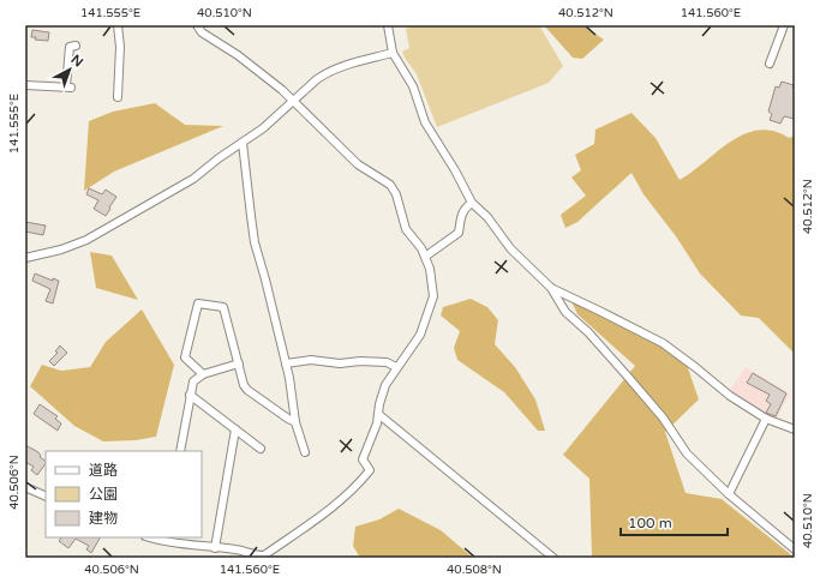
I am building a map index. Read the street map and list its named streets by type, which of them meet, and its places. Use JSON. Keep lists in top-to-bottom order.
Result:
{
  "legend": ["道路", "公園", "建物"],
  "scale_bar": "100 m",
  "north": "top right",
  "coordinates": [
    "141.555°E",
    "40.510°N",
    "40.512°N",
    "141.560°E",
    "40.506°N",
    "40.508°N"
  ]
}
